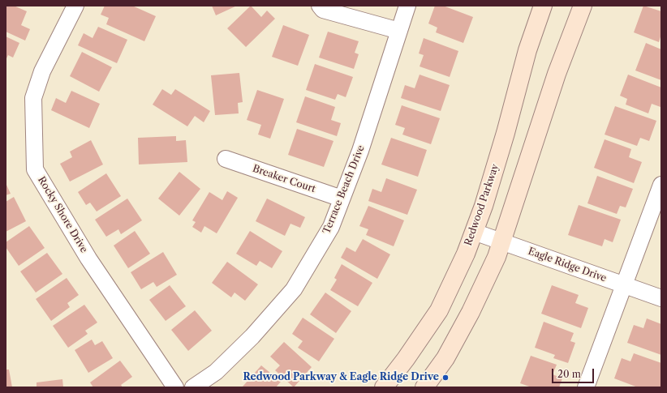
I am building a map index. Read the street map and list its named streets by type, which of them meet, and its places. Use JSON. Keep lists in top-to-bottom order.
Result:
{
  "streets": {
    "main road": ["Redwood Parkway"],
    "street": [
      "Breaker Court",
      "Terrace Beach Drive",
      "Rocky Shore Drive",
      "Eagle Ridge Drive"
    ]
  },
  "crossings": [
    ["Breaker Court", "Terrace Beach Drive"],
    ["Redwood Parkway", "Eagle Ridge Drive"]
  ],
  "places": ["Redwood Parkway & Eagle Ridge Drive"],
  "scale_bar": "20 m"
}
